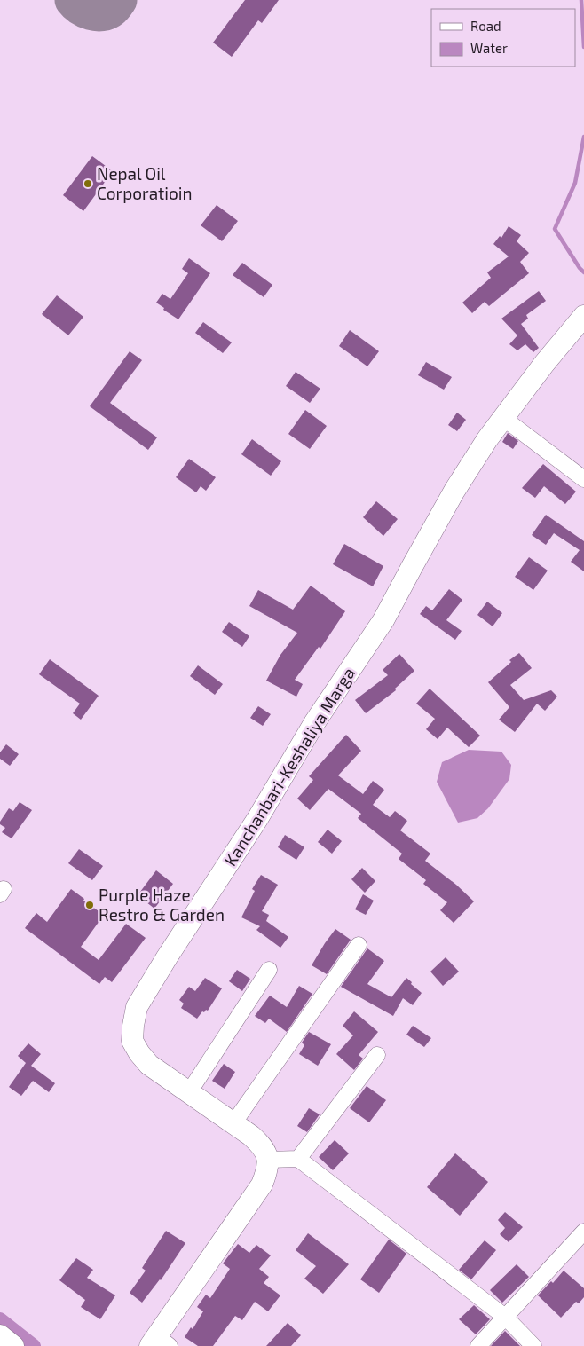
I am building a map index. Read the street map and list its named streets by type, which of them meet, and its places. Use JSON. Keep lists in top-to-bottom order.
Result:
{
  "streets": {
    "street": ["Kanchanbari-Keshaliya Marga"]
  },
  "places": ["Nepal Oil Corporatioin", "Purple Haze Restro & Garden"],
  "legend": ["Road", "Water"]
}
